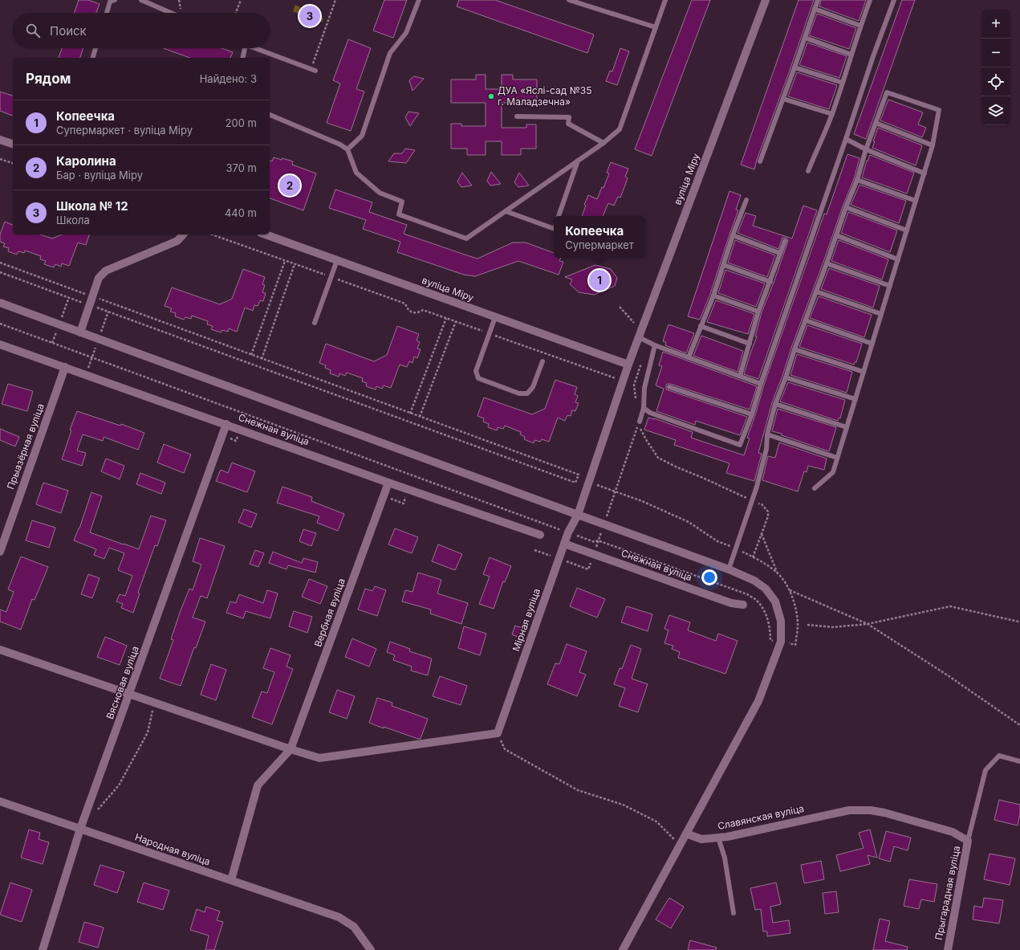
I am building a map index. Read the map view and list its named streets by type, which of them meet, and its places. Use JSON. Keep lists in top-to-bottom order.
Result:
{
  "streets": {
    "street": [
      "вуліца Міру",
      "Снежная вуліца",
      "Прыазёрная вуліца",
      "Вербная вуліца",
      "Мірная вуліца",
      "Вясновая вуліца",
      "Славянская вуліца",
      "Народная вуліца",
      "Прыгарадная вуліца"
    ]
  },
  "crossings": [
    ["вуліца Міру", "Мірная вуліца"],
    ["Снежная вуліца", "Прыазёрная вуліца"],
    ["Снежная вуліца", "Вербная вуліца"],
    ["Снежная вуліца", "Мірная вуліца"],
    ["Снежная вуліца", "Вясновая вуліца"],
    ["Вясновая вуліца", "Народная вуліца"],
    ["Славянская вуліца", "Прыгарадная вуліца"]
  ],
  "places": ["ДУА «Яслі-сад №35 г. Маладзечна»"],
  "page": {
    "pins": ["3", "2", "1"],
    "map_buttons": ["+", "−"],
    "search": "Поиск",
    "heading": ["Рядом", "Найдено: 3"],
    "list": [
      {
        "mark": "1",
        "name": "Копеечка",
        "note": "Супермаркет · вуліца Міру",
        "value": "200 m"
      },
      {
        "mark": "2",
        "name": "Каролина",
        "note": "Бар · вуліца Міру",
        "value": "370 m"
      },
      {
        "mark": "3",
        "name": "Школа № 12",
        "note": "Школа",
        "value": "440 m"
      }
    ],
    "popup": ["Копеечка", "Супермаркет"]
  }
}
